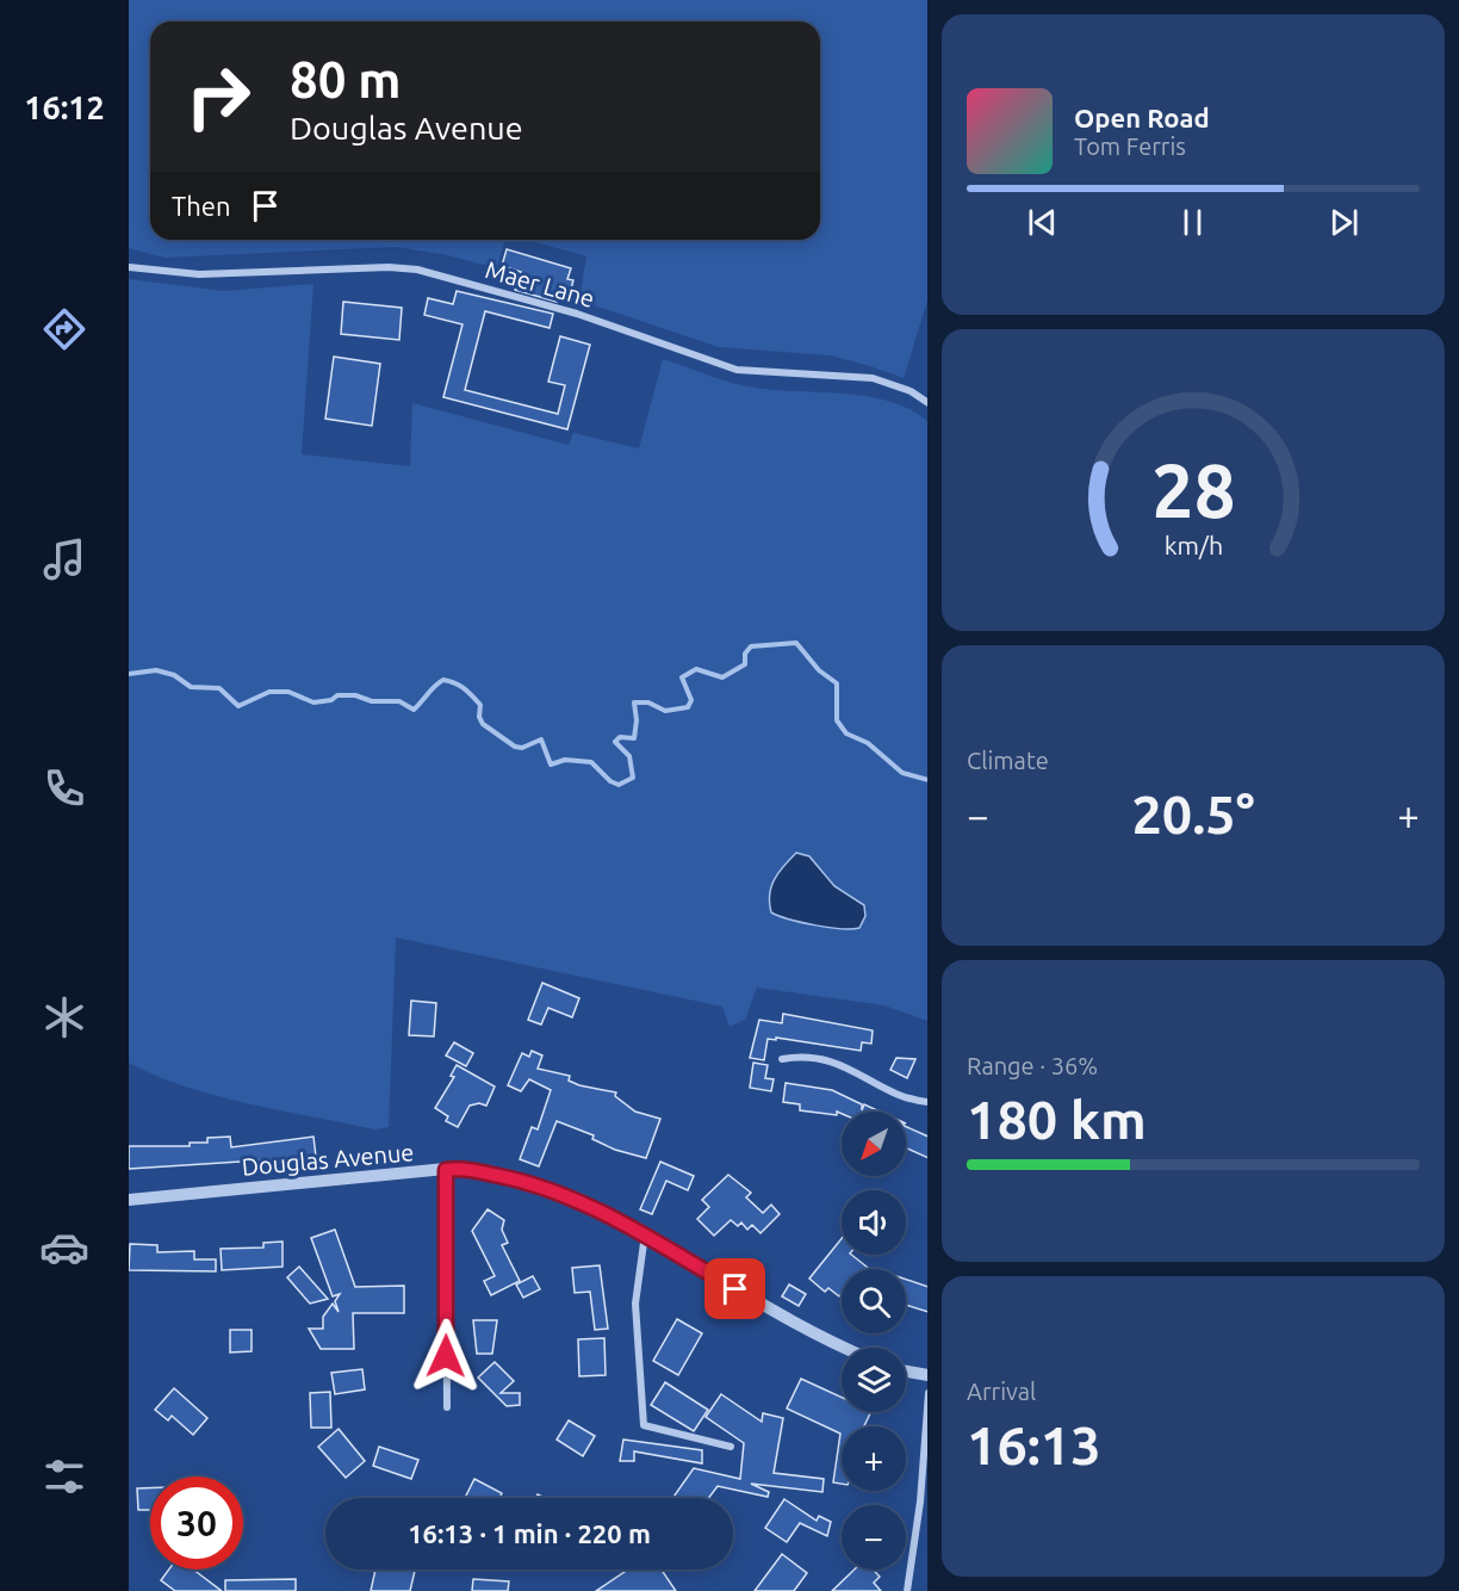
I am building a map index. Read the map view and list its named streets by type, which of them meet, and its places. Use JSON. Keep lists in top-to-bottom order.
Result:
{
  "streets": {
    "street": ["Maer Lane", "Douglas Avenue"]
  },
  "north": "bottom left",
  "page": {
    "tabs": "16:12",
    "turn": ["80 m", "Douglas Avenue"],
    "song": ["Open Road", "Tom Ferris"],
    "then": "Then",
    "tile": [
      "Climate",
      ["Range · 36%", "180 km"],
      ["Arrival", "16:13"]
    ],
    "heat": ["−", "20.5°", "+"],
    "map_buttons": ["+", "−"],
    "limit": "30",
    "trip": "16:13 · 1 min · 220 m",
    "gauge": ["28", "km/h"]
  }
}
